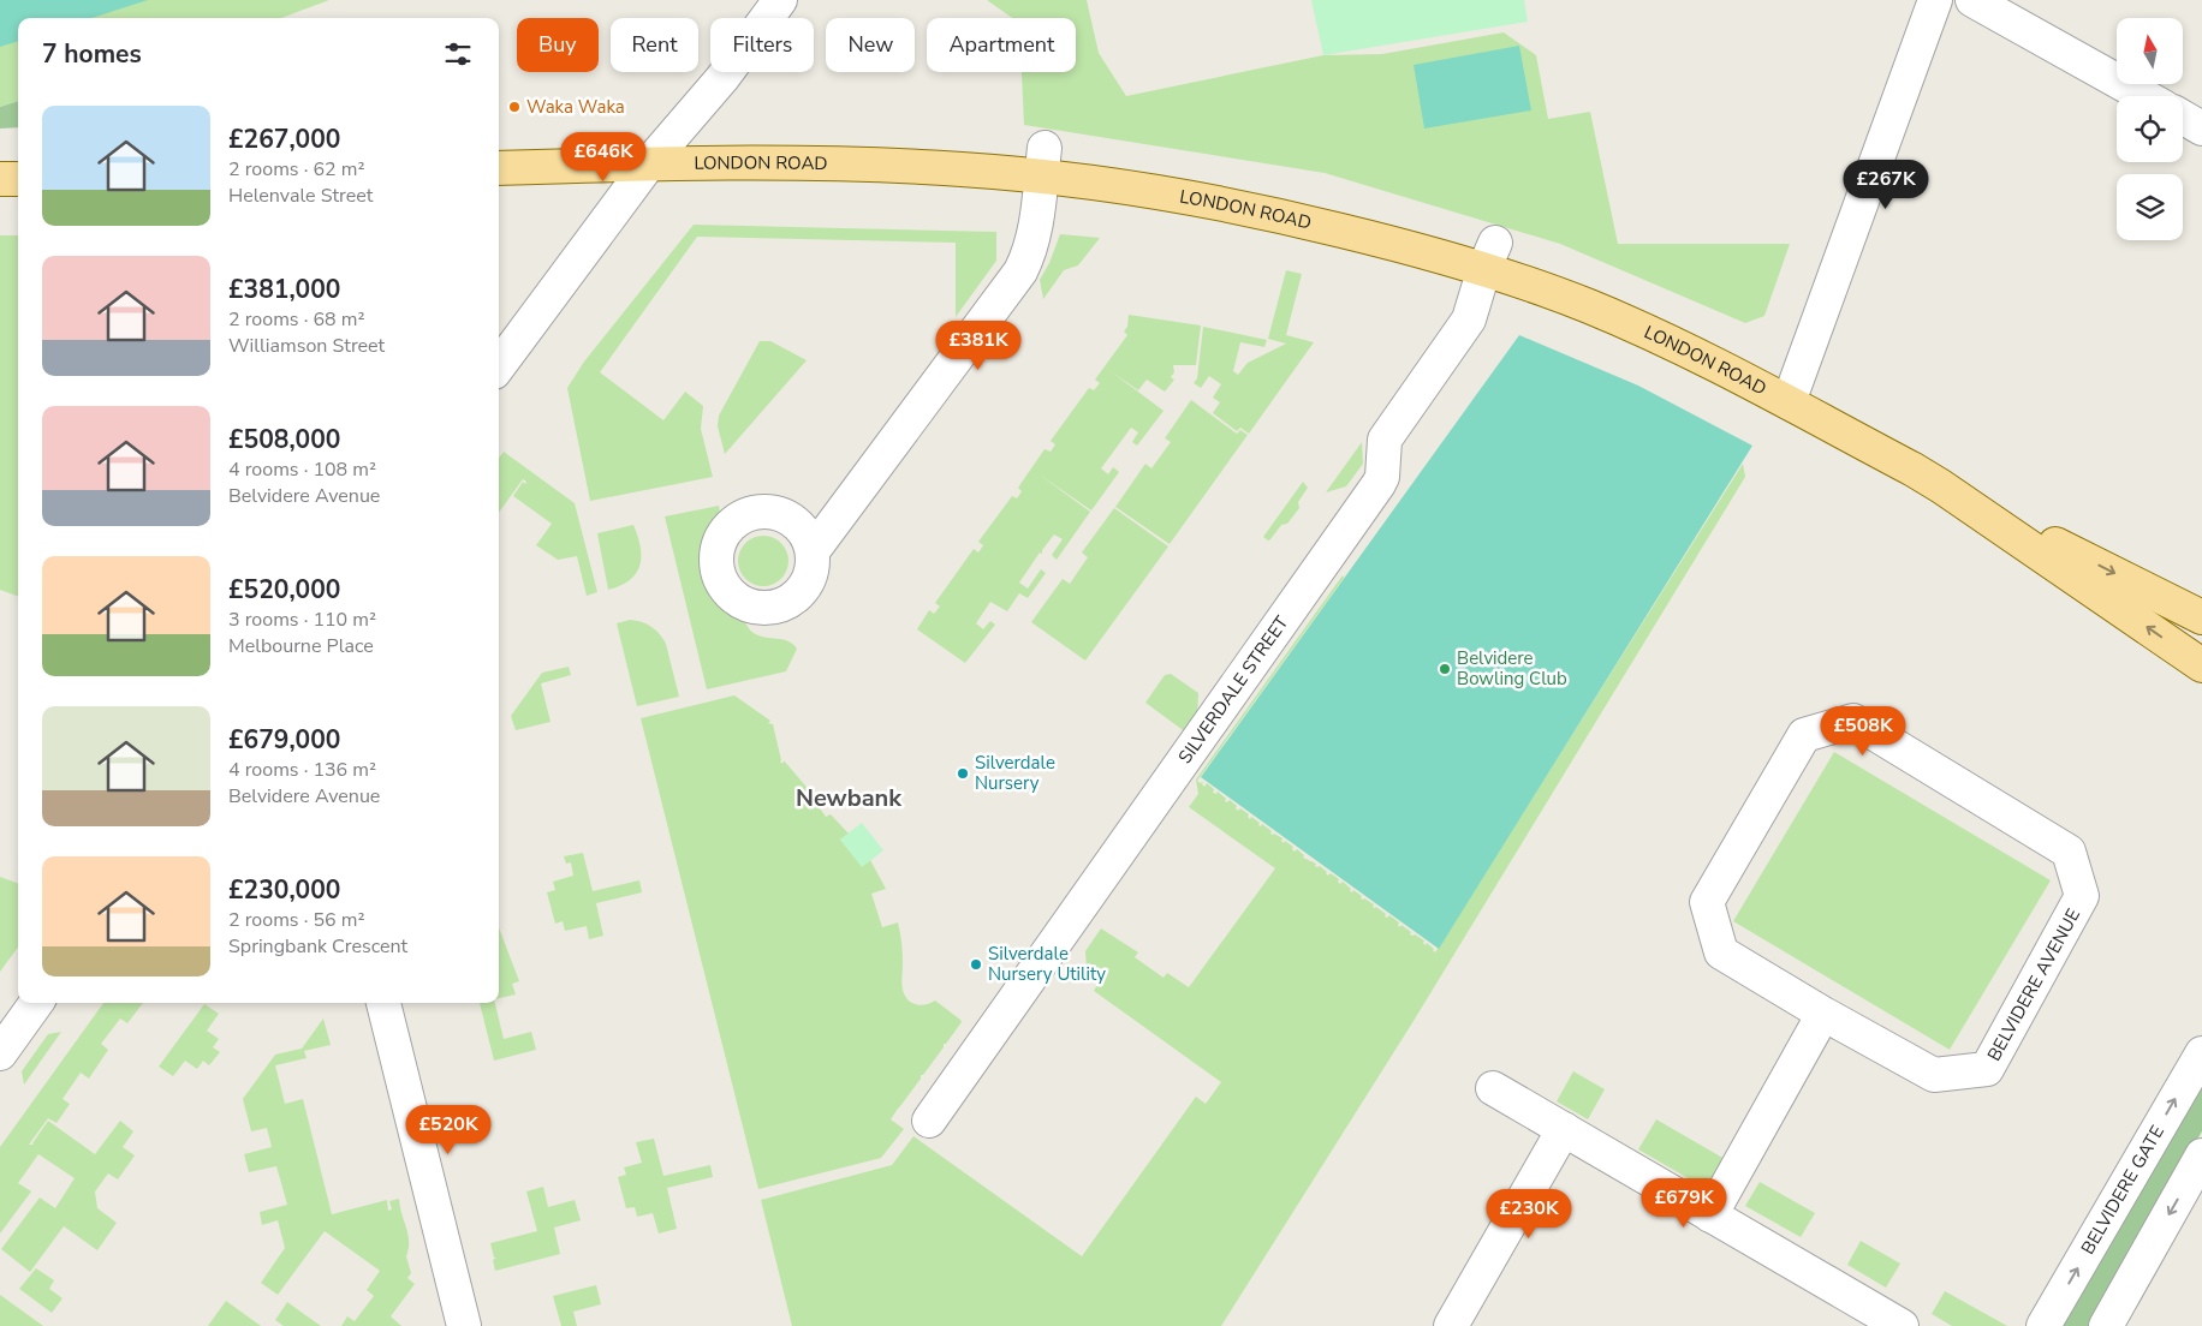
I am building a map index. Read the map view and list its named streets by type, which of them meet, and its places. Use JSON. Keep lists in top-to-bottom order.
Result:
{
  "streets": {
    "main road": ["LONDON ROAD"],
    "street": ["SILVERDALE STREET", "BELVIDERE AVENUE", "BELVIDERE GATE"]
  },
  "crossings": [
    ["LONDON ROAD", "SILVERDALE STREET"]
  ],
  "districts": ["Newbank"],
  "places": [
    "Waka Waka",
    "Belvidere Bowling Club",
    "Silverdale Nursery",
    "Silverdale Nursery Utility"
  ],
  "north": "top",
  "page": {
    "chip": [
      "Buy",
      "Rent",
      "Filters",
      "New",
      "Apartment"
    ],
    "heading": "7 homes",
    "list": [
      {
        "name": "£267,000",
        "note": "2 rooms · 62 m² · Helenvale Street"
      },
      {
        "name": "£381,000",
        "note": "2 rooms · 68 m² · Williamson Street"
      },
      {
        "name": "£508,000",
        "note": "4 rooms · 108 m² · Belvidere Avenue"
      },
      {
        "name": "£520,000",
        "note": "3 rooms · 110 m² · Melbourne Place"
      },
      {
        "name": "£679,000",
        "note": "4 rooms · 136 m² · Belvidere Avenue"
      },
      {
        "name": "£230,000",
        "note": "2 rooms · 56 m² · Springbank Crescent"
      }
    ],
    "price": [
      "£646K",
      "£267K",
      "£381K",
      "£508K",
      "£520K",
      "£679K",
      "£230K"
    ]
  }
}
